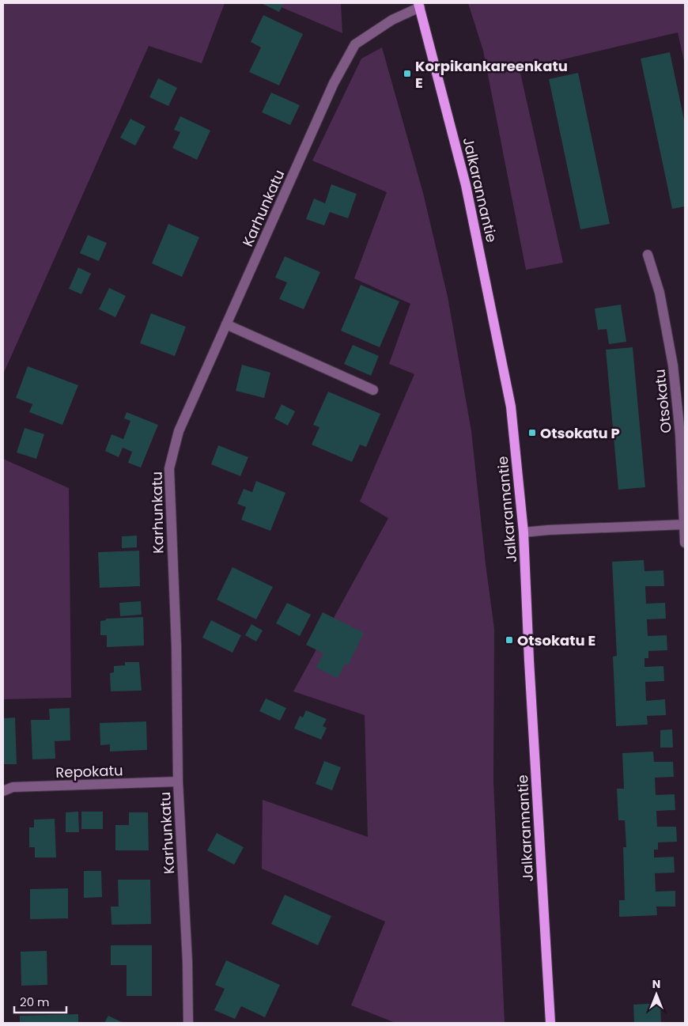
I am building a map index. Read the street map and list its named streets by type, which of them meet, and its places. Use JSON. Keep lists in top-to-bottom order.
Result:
{
  "streets": {
    "main road": ["Jalkarannantie"],
    "street": ["Karhunkatu", "Otsokatu", "Repokatu"]
  },
  "crossings": [
    ["Jalkarannantie", "Karhunkatu"],
    ["Karhunkatu", "Repokatu"]
  ],
  "places": {
    "transit": ["Korpikankareenkatu E", "Otsokatu P", "Otsokatu E"]
  },
  "scale_bar": "20 m",
  "north": "top"
}
